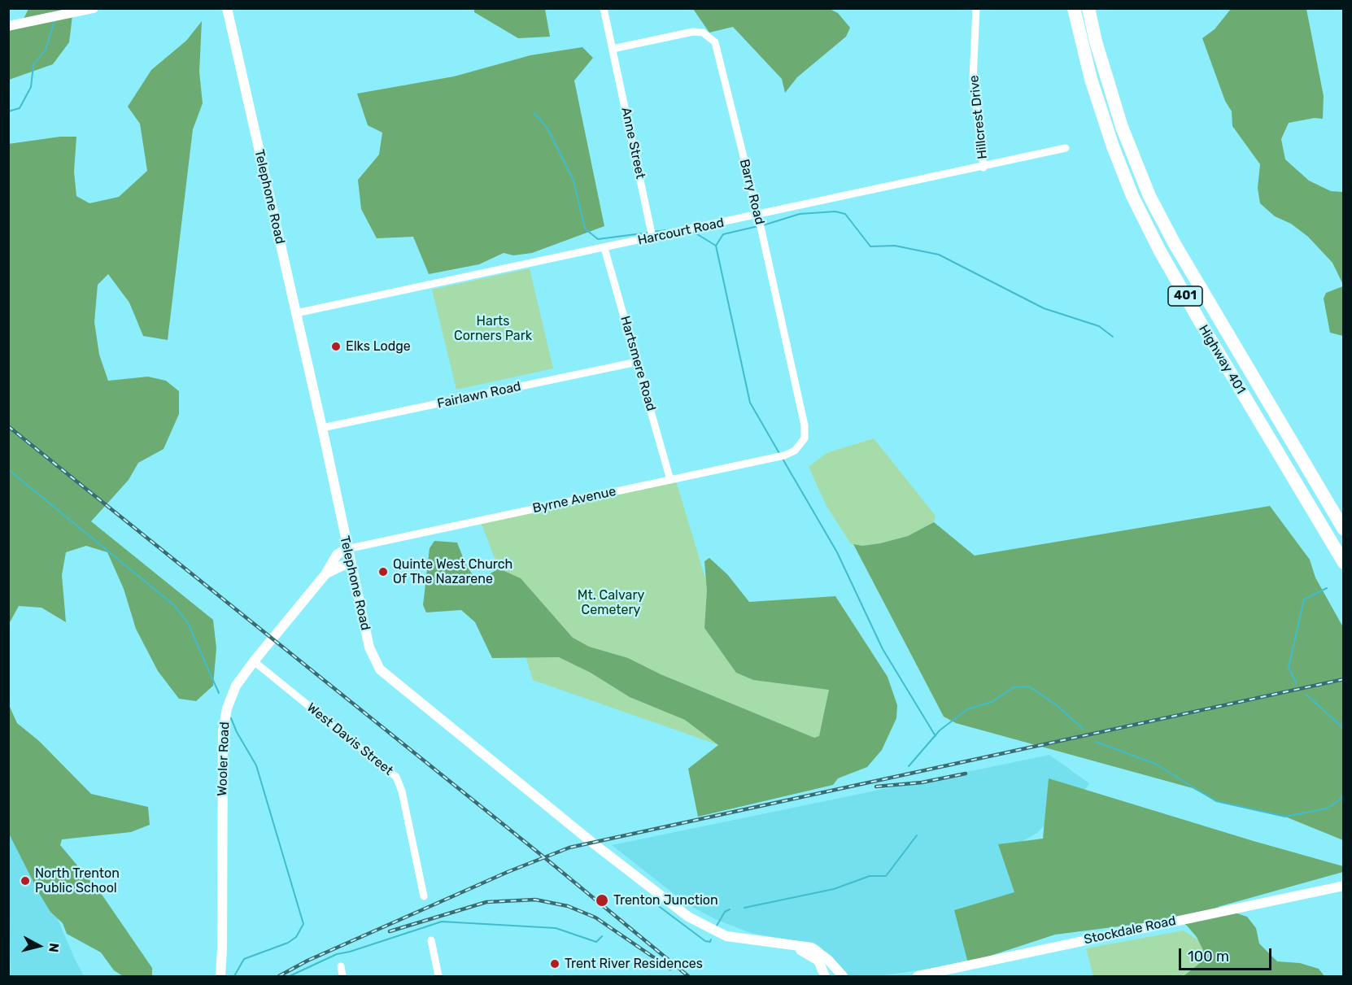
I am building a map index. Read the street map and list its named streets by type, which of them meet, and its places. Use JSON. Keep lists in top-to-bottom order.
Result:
{
  "streets": {
    "highway": ["401", "Highway 401"],
    "street": [
      "Hillcrest Drive",
      "Anne Street",
      "Barry Road",
      "Telephone Road",
      "Harcourt Road",
      "Hartsmere Road",
      "Fairlawn Road",
      "Byrne Avenue",
      "West Davis Street",
      "Wooler Road",
      "Stockdale Road"
    ]
  },
  "crossings": [
    ["Hillcrest Drive", "Harcourt Road"],
    ["Anne Street", "Barry Road"],
    ["Anne Street", "Harcourt Road"],
    ["Barry Road", "Harcourt Road"],
    ["Barry Road", "Byrne Avenue"],
    ["Telephone Road", "Harcourt Road"],
    ["Telephone Road", "Fairlawn Road"],
    ["Telephone Road", "Byrne Avenue"],
    ["Telephone Road", "Wooler Road"],
    ["Harcourt Road", "Hartsmere Road"],
    ["Hartsmere Road", "Fairlawn Road"],
    ["Hartsmere Road", "Byrne Avenue"],
    ["Byrne Avenue", "Wooler Road"],
    ["West Davis Street", "Wooler Road"]
  ],
  "parks": ["Harts Corners Park", "Mt. Calvary Cemetery"],
  "places": [
    "Elks Lodge",
    "Quinte West Church Of The Nazarene",
    "North Trenton Public School",
    "Trenton Junction",
    "Trent River Residences"
  ],
  "scale_bar": "100 m",
  "north": "right"
}
